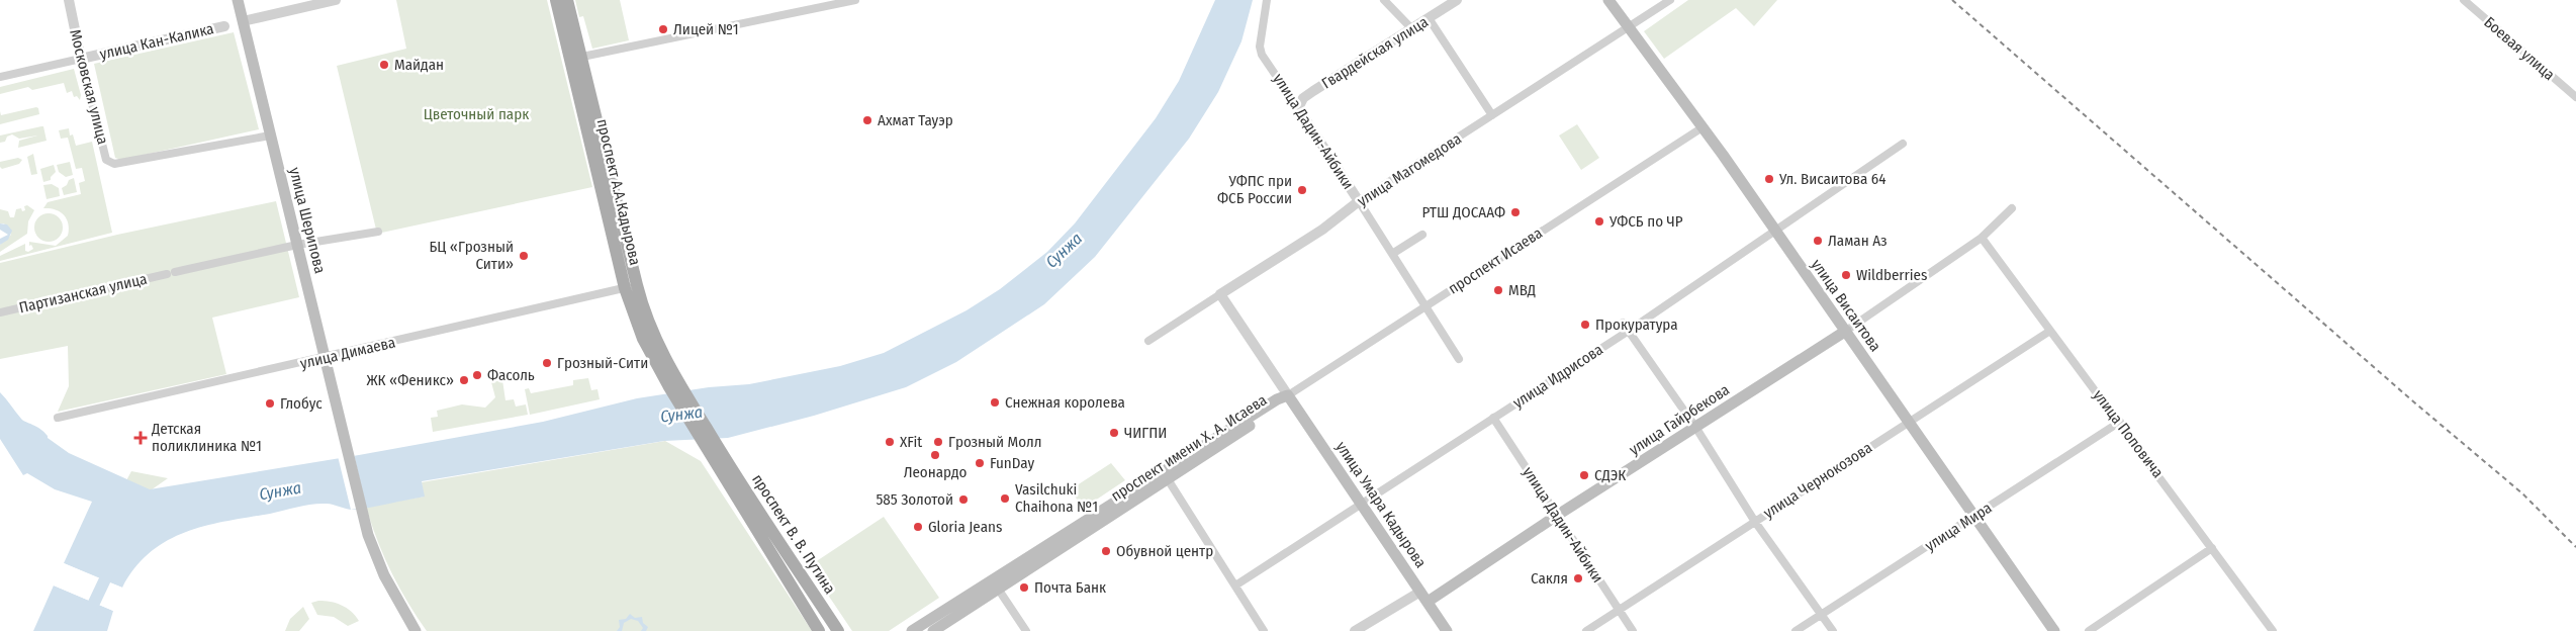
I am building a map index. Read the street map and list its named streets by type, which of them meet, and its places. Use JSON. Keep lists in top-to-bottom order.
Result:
{
  "streets": {
    "main road": [
      "проспект А.А.Кадырова",
      "улица Шерипова",
      "улица Висаитова",
      "улица Гайрбекова",
      "проспект имени Х. А. Исаева",
      "улица Умара Кадырова",
      "проспект В. В. Путина"
    ],
    "street": [
      "улица Кан-Калика",
      "Боевая улица",
      "Гвардейская улица",
      "Московская улица",
      "улица Дадин-Айбики",
      "улица Магомедова",
      "проспект Исаева",
      "Партизанская улица",
      "улица Димаева",
      "улица Идрисова",
      "улица Поповича",
      "улица Чернокозова",
      "улица Мира"
    ]
  },
  "crossings": [
    ["улица Кан-Калика", "Московская улица"],
    ["Гвардейская улица", "улица Дадин-Айбики"],
    ["Московская улица", "улица Шерипова"],
    ["улица Дадин-Айбики", "улица Магомедова"],
    ["улица Дадин-Айбики", "проспект Исаева"],
    ["улица Дадин-Айбики", "улица Идрисова"],
    ["улица Дадин-Айбики", "улица Гайрбекова"],
    ["улица Дадин-Айбики", "улица Чернокозова"],
    ["улица Магомедова", "улица Висаитова"],
    ["проспект А.А.Кадырова", "улица Димаева"],
    ["проспект А.А.Кадырова", "проспект В. В. Путина"],
    ["улица Шерипова", "Партизанская улица"],
    ["улица Шерипова", "улица Димаева"],
    ["проспект Исаева", "улица Висаитова"],
    ["проспект Исаева", "проспект имени Х. А. Исаева"],
    ["проспект Исаева", "улица Умара Кадырова"],
    ["улица Висаитова", "улица Идрисова"],
    ["улица Висаитова", "улица Гайрбекова"],
    ["улица Висаитова", "улица Чернокозова"],
    ["улица Висаитова", "улица Мира"],
    ["улица Идрисова", "улица Умара Кадырова"],
    ["улица Гайрбекова", "улица Умара Кадырова"],
    ["улица Поповича", "улица Чернокозова"],
    ["улица Поповича", "улица Мира"],
    ["проспект имени Х. А. Исаева", "улица Умара Кадырова"]
  ],
  "water": ["Сунжа"],
  "parks": ["Цветочный парк"],
  "places": {
    "other": [
      "Лицей №1",
      "Майдан",
      "Ахмат Тауэр",
      "Ул. Висаитова 64",
      "УФПС при ФСБ России",
      "РТШ ДОСААФ",
      "УФСБ по ЧР",
      "Ламан Аз",
      "БЦ «Грозный Сити»",
      "Wildberries",
      "МВД",
      "Прокуратура",
      "Грозный-Сити",
      "Фасоль",
      "ЖК «Феникс»",
      "Снежная королева",
      "Глобус",
      "ЧИГПИ",
      "XFit",
      "Грозный Молл",
      "Леонардо",
      "FunDay",
      "СДЭК",
      "Vasilchuki Chaihona №1",
      "585 Золотой",
      "Gloria Jeans",
      "Обувной центр",
      "Сакля",
      "Почта Банк"
    ],
    "health": ["Детская поликлиника №1"]
  }
}
